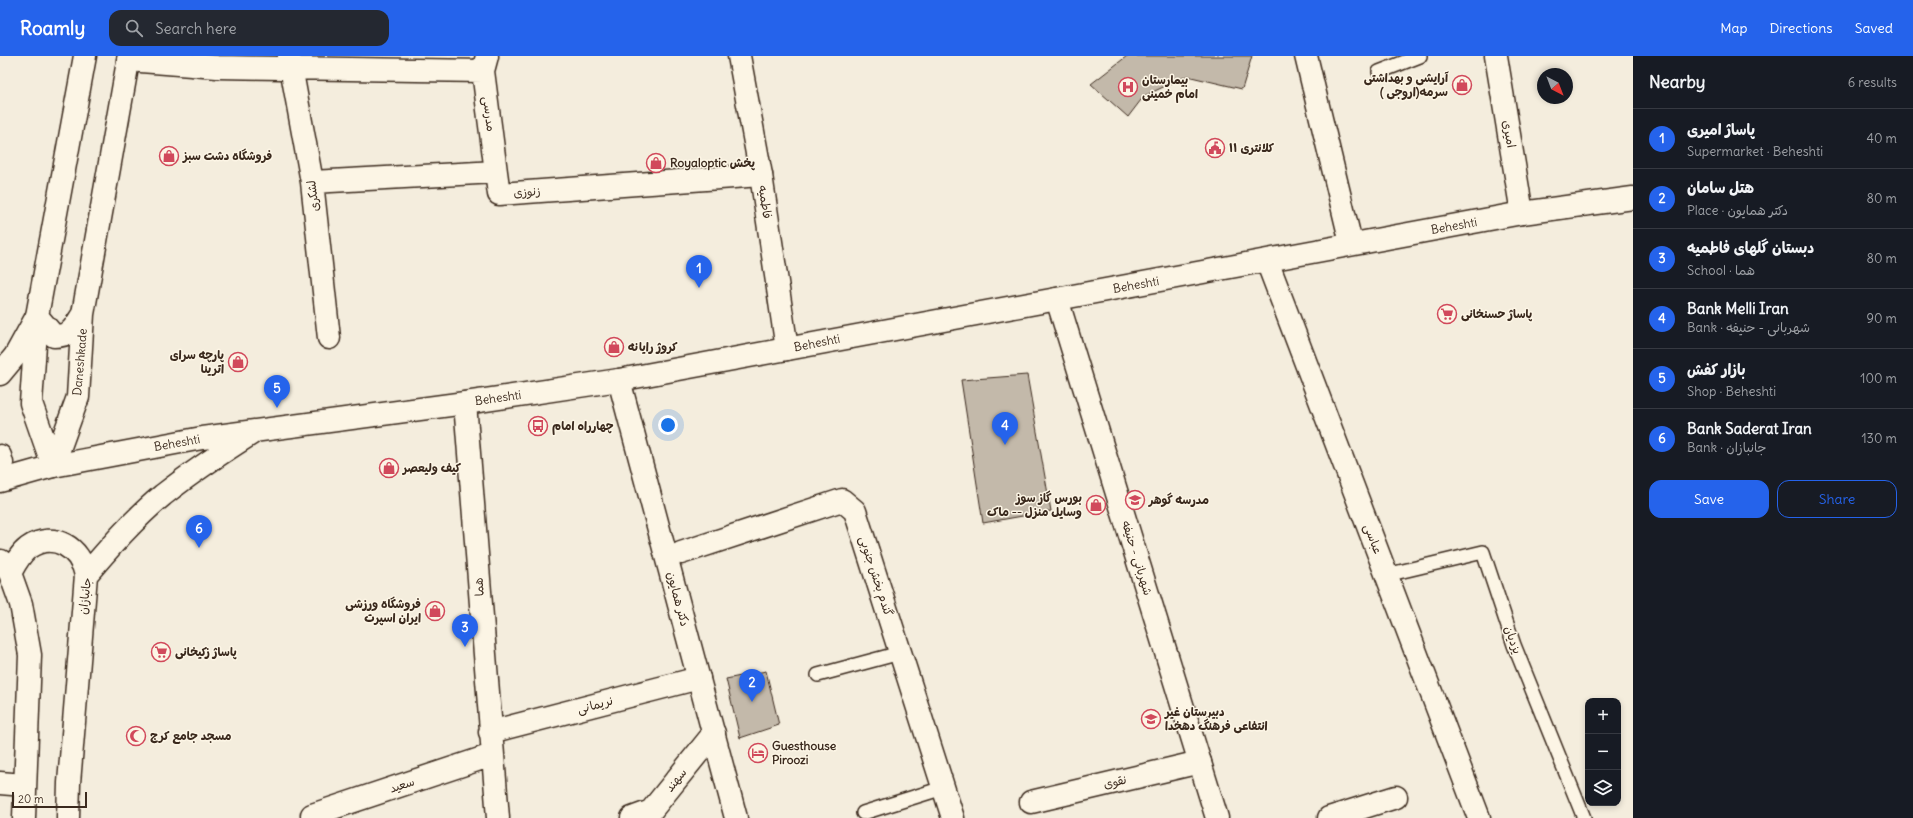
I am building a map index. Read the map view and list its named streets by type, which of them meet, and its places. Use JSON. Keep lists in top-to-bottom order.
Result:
{
  "streets": {
    "street": [
      "مدرسی",
      "امیری",
      "زنوزی",
      "لشکری",
      "فاطمیه",
      "Beheshti",
      "Daneshkade",
      "عباسی",
      "شهربانی - حنیفه",
      "گندم بخش جنوبی",
      "هما",
      "جانبازان",
      "دکتر همایون",
      "نریمانی",
      "سهند",
      "نقوی",
      "سعید"
    ],
    "lane": ["یزدیان"]
  },
  "crossings": [
    ["مدرسی", "زنوزی"],
    ["امیری", "Beheshti"],
    ["زنوزی", "فاطمیه"],
    ["فاطمیه", "Beheshti"],
    ["Beheshti", "Daneshkade"],
    ["Beheshti", "عباسی"],
    ["Beheshti", "شهربانی - حنیفه"],
    ["Beheshti", "هما"],
    ["Beheshti", "جانبازان"],
    ["Beheshti", "دکتر همایون"],
    ["عباسی", "یزدیان"],
    ["شهربانی - حنیفه", "نقوی"],
    ["هما", "نریمانی"],
    ["هما", "سعید"],
    ["دکتر همایون", "نریمانی"],
    ["دکتر همایون", "سهند"]
  ],
  "places": {
    "shop": [
      "آرایشی و بهداشتی سرمه(اروجی )",
      "فروشگاه دشت سبز",
      "Royaloptic پخش",
      "کروژ رایانه",
      "پارچه سرای اترینا",
      "کیف ولیعصر",
      "بورس گاز سوز وسایل منزل -- ماک",
      "فروشگاه ورزشی ایران اسپرت"
    ],
    "hospital": ["بیمارستان امام خمینی"],
    "public building": ["کلانتری ۱۱"],
    "supermarket": ["پاساژ حسنخانی", "پاساژ زکیخانی"],
    "bus stop": ["چهارراه امام"],
    "school or university": ["مدرسه گوهر", "دبیرستان غیر انتفاعی فرهنگ دهخدا"],
    "mosque": ["مسجد جامع کرج"],
    "hotel": ["Guesthouse Piroozi"]
  },
  "scale_bar": "20 m",
  "north": "bottom right",
  "page": {
    "header": "Roamly",
    "search": "Search here",
    "nav": ["Map", "Directions", "Saved"],
    "heading": ["Nearby", "6 results"],
    "list": [
      {
        "mark": "1",
        "name": "پاساژ امیری",
        "note": "Supermarket · Beheshti",
        "value": "40 m"
      },
      {
        "mark": "2",
        "name": "هتل سامان",
        "note": "Place · دکتر همایون",
        "value": "80 m"
      },
      {
        "mark": "3",
        "name": "دبستان گلهای فاطمیه",
        "note": "School · هما",
        "value": "80 m"
      },
      {
        "mark": "4",
        "name": "Bank Melli Iran",
        "note": "Bank · شهربانی - حنیفه",
        "value": "90 m"
      },
      {
        "mark": "5",
        "name": "بازار کفش",
        "note": "Shop · Beheshti",
        "value": "100 m"
      },
      {
        "mark": "6",
        "name": "Bank Saderat Iran",
        "note": "Bank · جانبازان",
        "value": "130 m"
      }
    ],
    "pins": [
      "1",
      "5",
      "4",
      "6",
      "3",
      "2"
    ],
    "buttons": ["Save", "Share"],
    "map_buttons": ["+", "−"],
    "scale": "20 m"
  }
}
